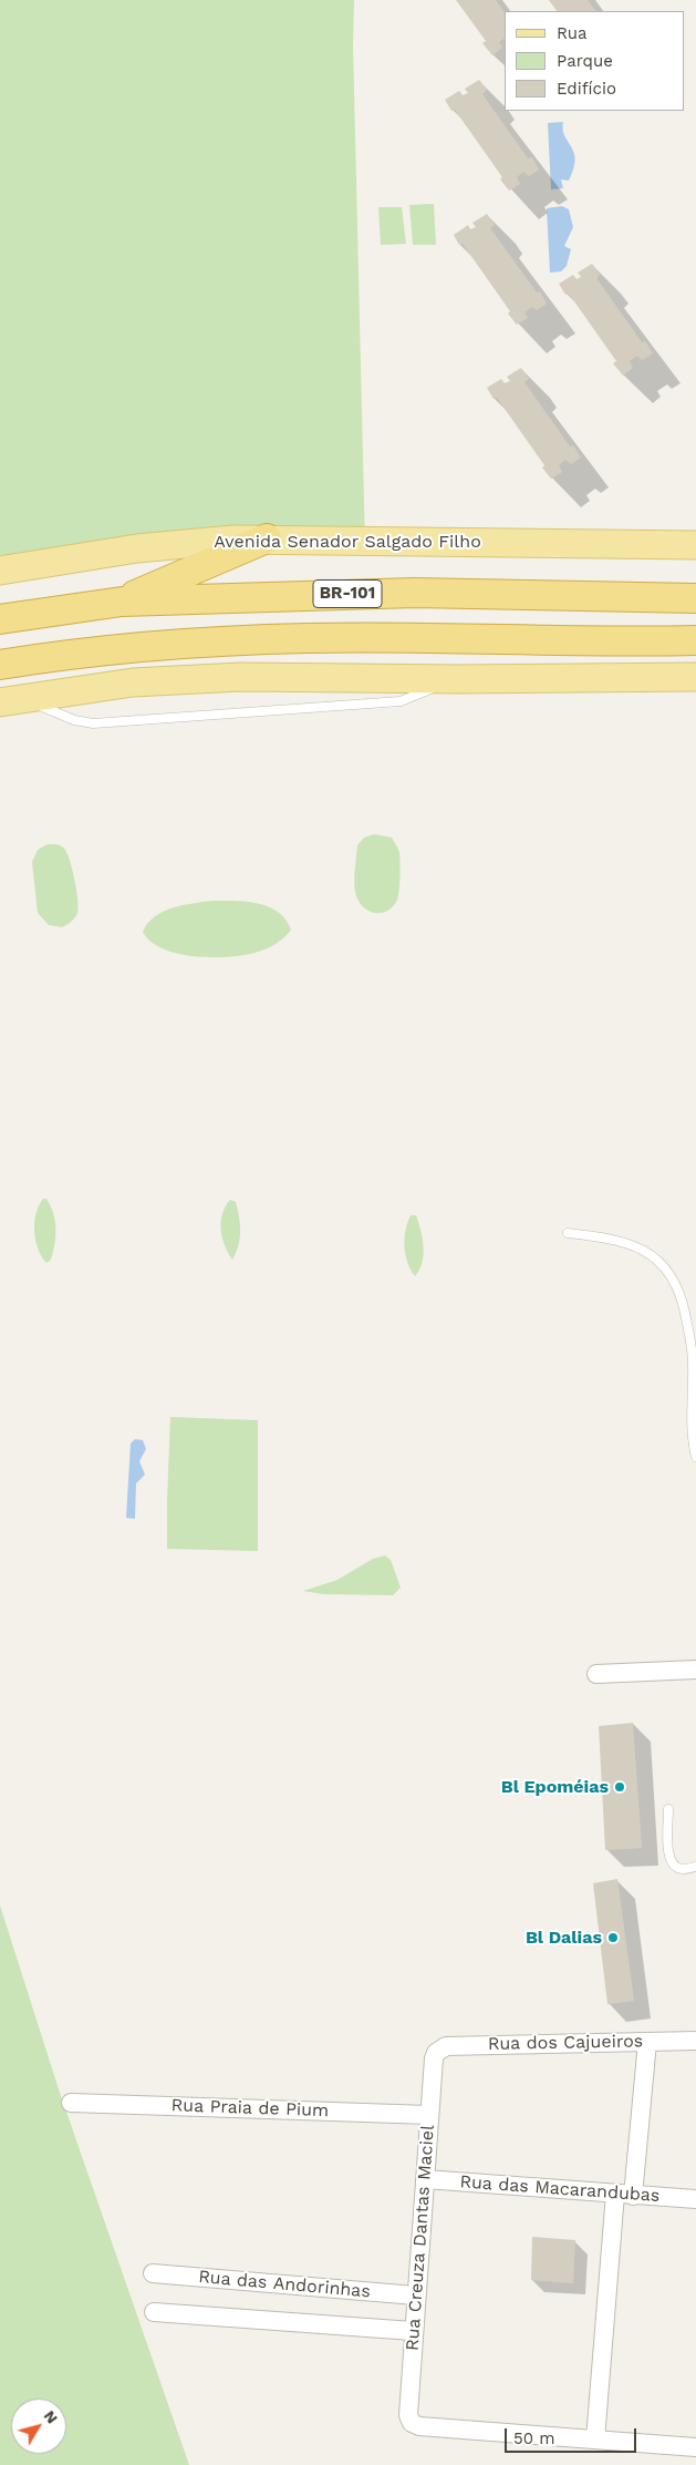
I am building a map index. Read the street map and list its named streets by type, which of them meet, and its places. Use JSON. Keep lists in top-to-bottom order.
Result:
{
  "streets": {
    "highway": ["BR-101"],
    "main road": ["Avenida Senador Salgado Filho"],
    "street": [
      "Rua dos Cajueiros",
      "Rua Praia de Pium",
      "Rua das Macarandubas",
      "Rua Creuza Dantas Maciel",
      "Rua das Andorinhas"
    ]
  },
  "crossings": [
    ["Rua dos Cajueiros", "Rua Creuza Dantas Maciel"],
    ["Rua Praia de Pium", "Rua Creuza Dantas Maciel"],
    ["Rua das Macarandubas", "Rua Creuza Dantas Maciel"],
    ["Rua Creuza Dantas Maciel", "Rua das Andorinhas"]
  ],
  "places": ["Bl Epoméias", "Bl Dalias"],
  "legend": ["Rua", "Parque", "Edifício"],
  "scale_bar": "50 m",
  "north": "top right"
}
